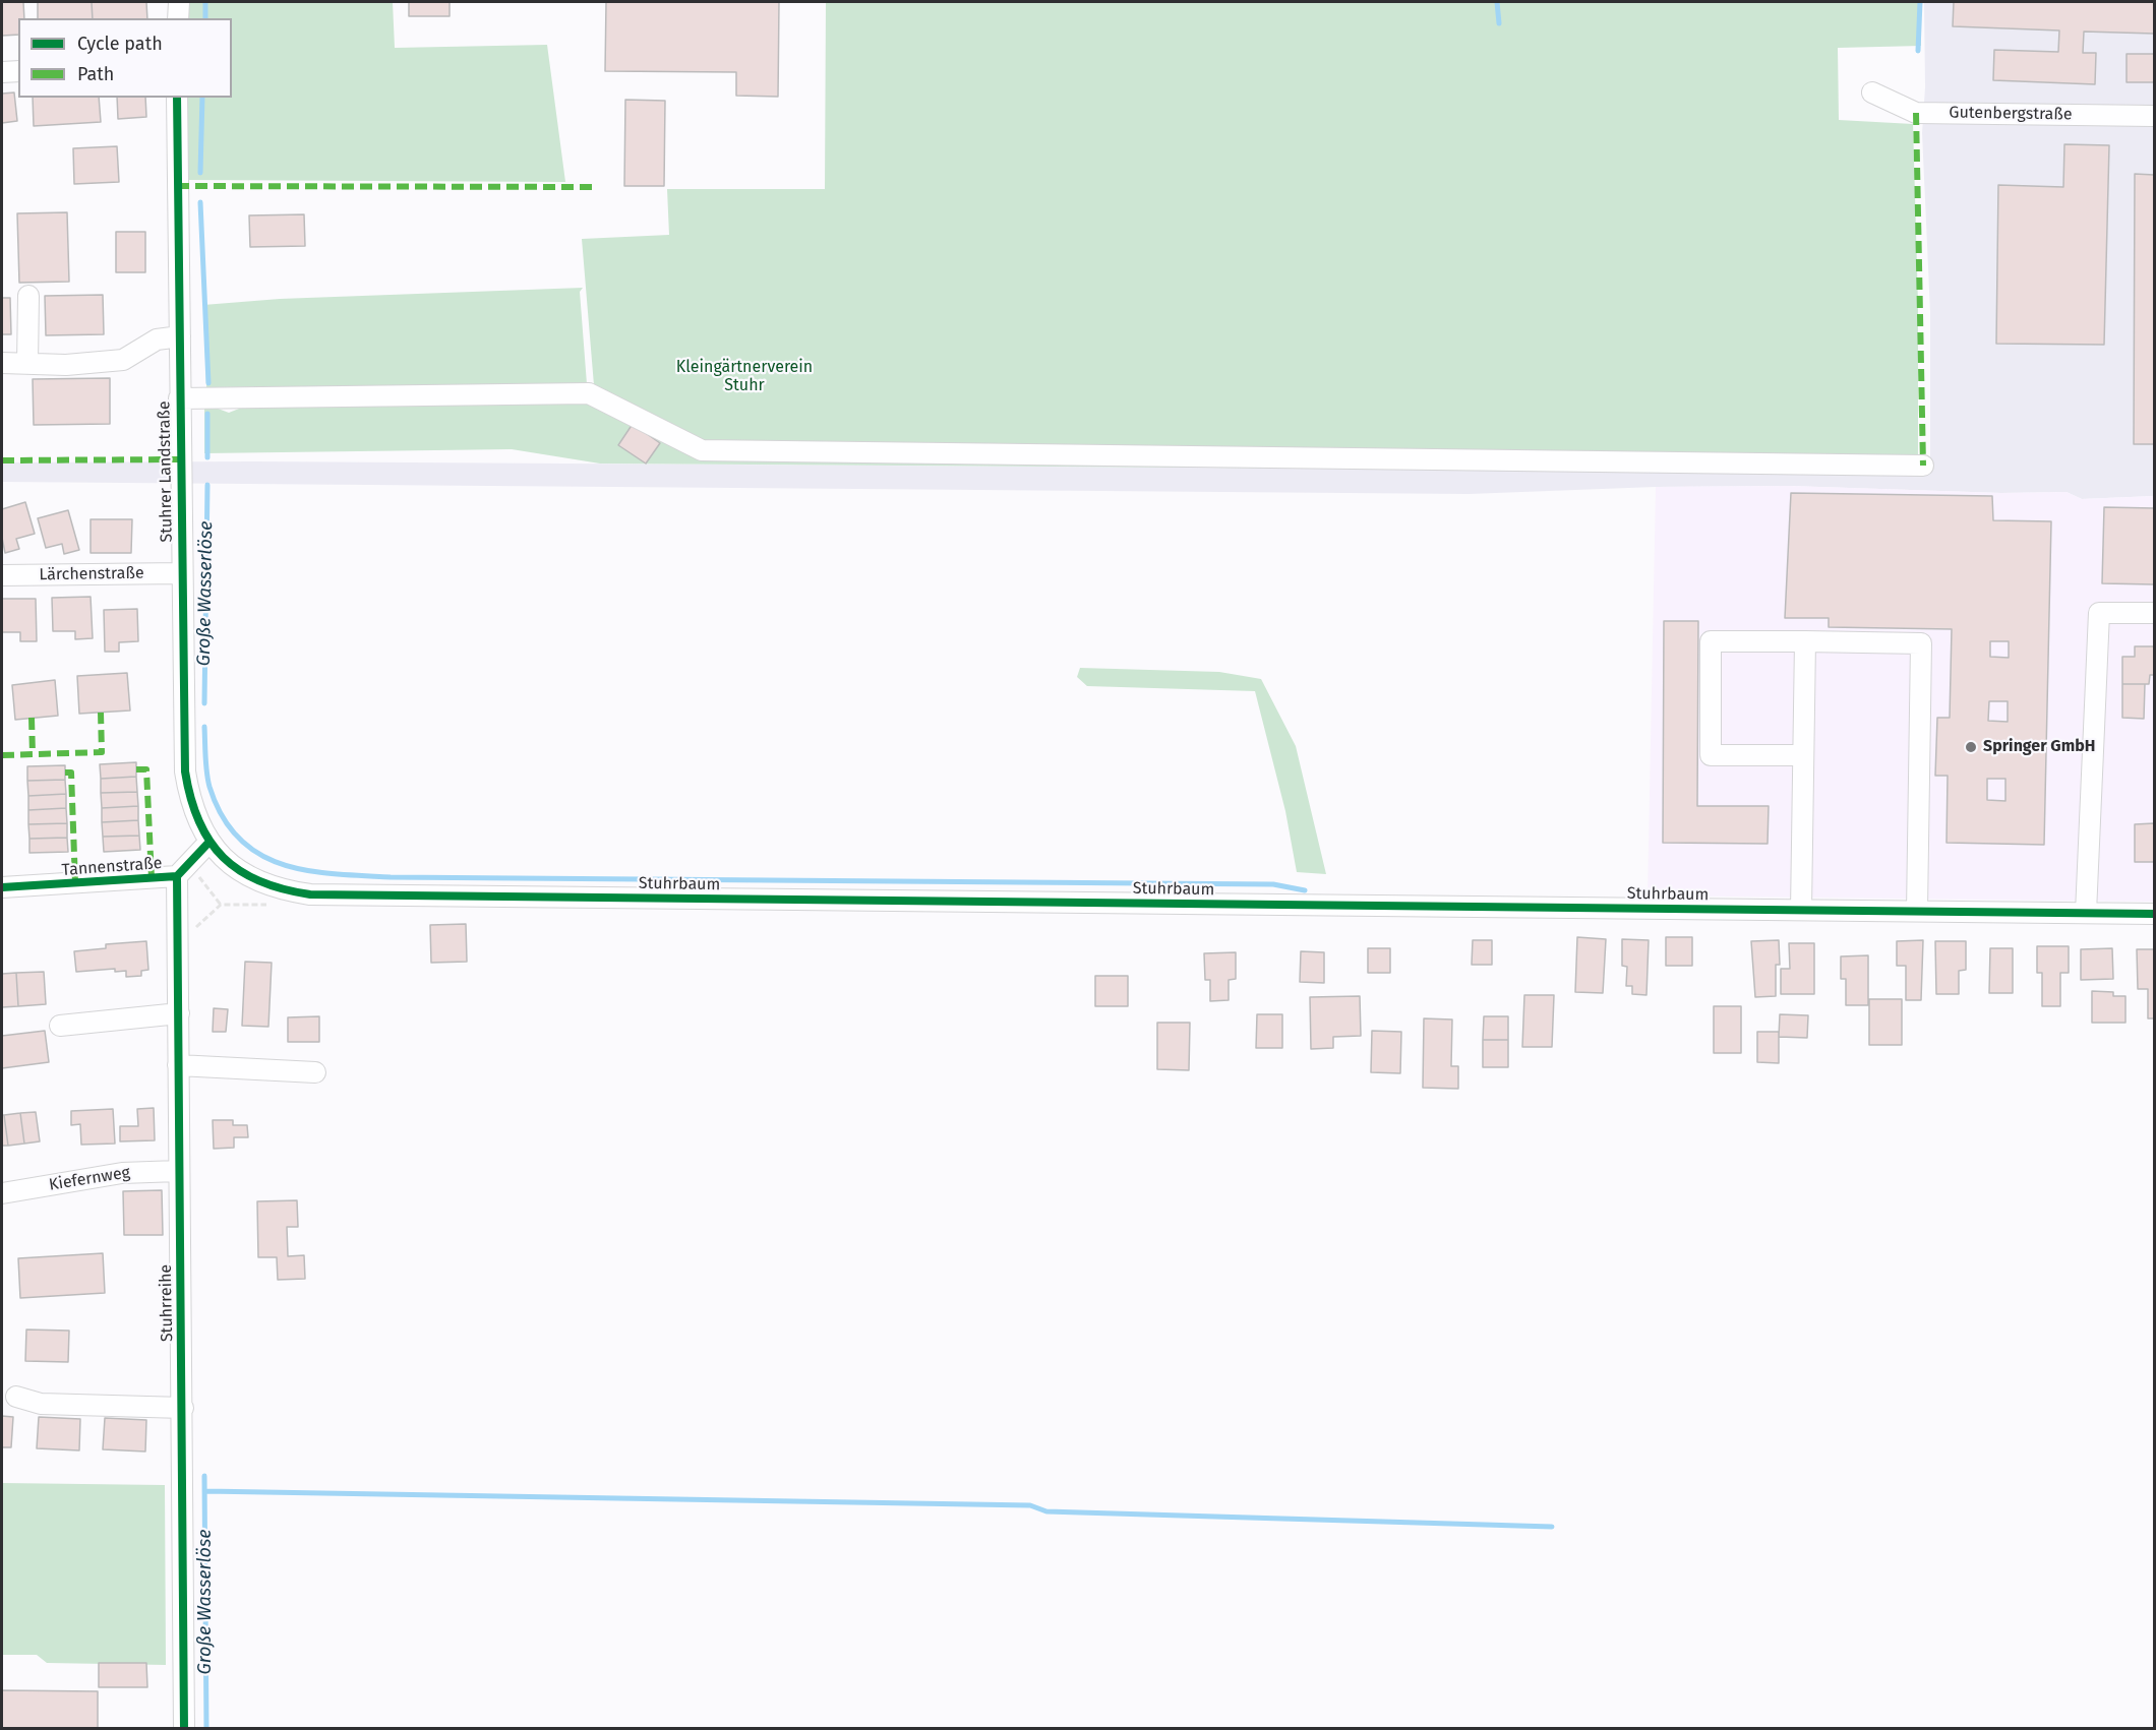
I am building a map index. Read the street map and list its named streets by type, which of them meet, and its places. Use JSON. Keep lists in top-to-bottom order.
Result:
{
  "streets": {
    "street": [
      "Gutenbergstraße",
      "Stuhrer Landstraße",
      "Lärchenstraße",
      "Tannenstraße",
      "Stuhrbaum",
      "Kiefernweg",
      "Stuhrreihe"
    ]
  },
  "crossings": [
    ["Stuhrer Landstraße", "Lärchenstraße"],
    ["Stuhrer Landstraße", "Stuhrbaum"],
    ["Tannenstraße", "Stuhrreihe"],
    ["Kiefernweg", "Stuhrreihe"]
  ],
  "water": ["Große Wasserlöse"],
  "parks": ["Kleingärtnerverein Stuhr"],
  "places": ["Springer GmbH"],
  "legend": ["Cycle path", "Path"]
}
